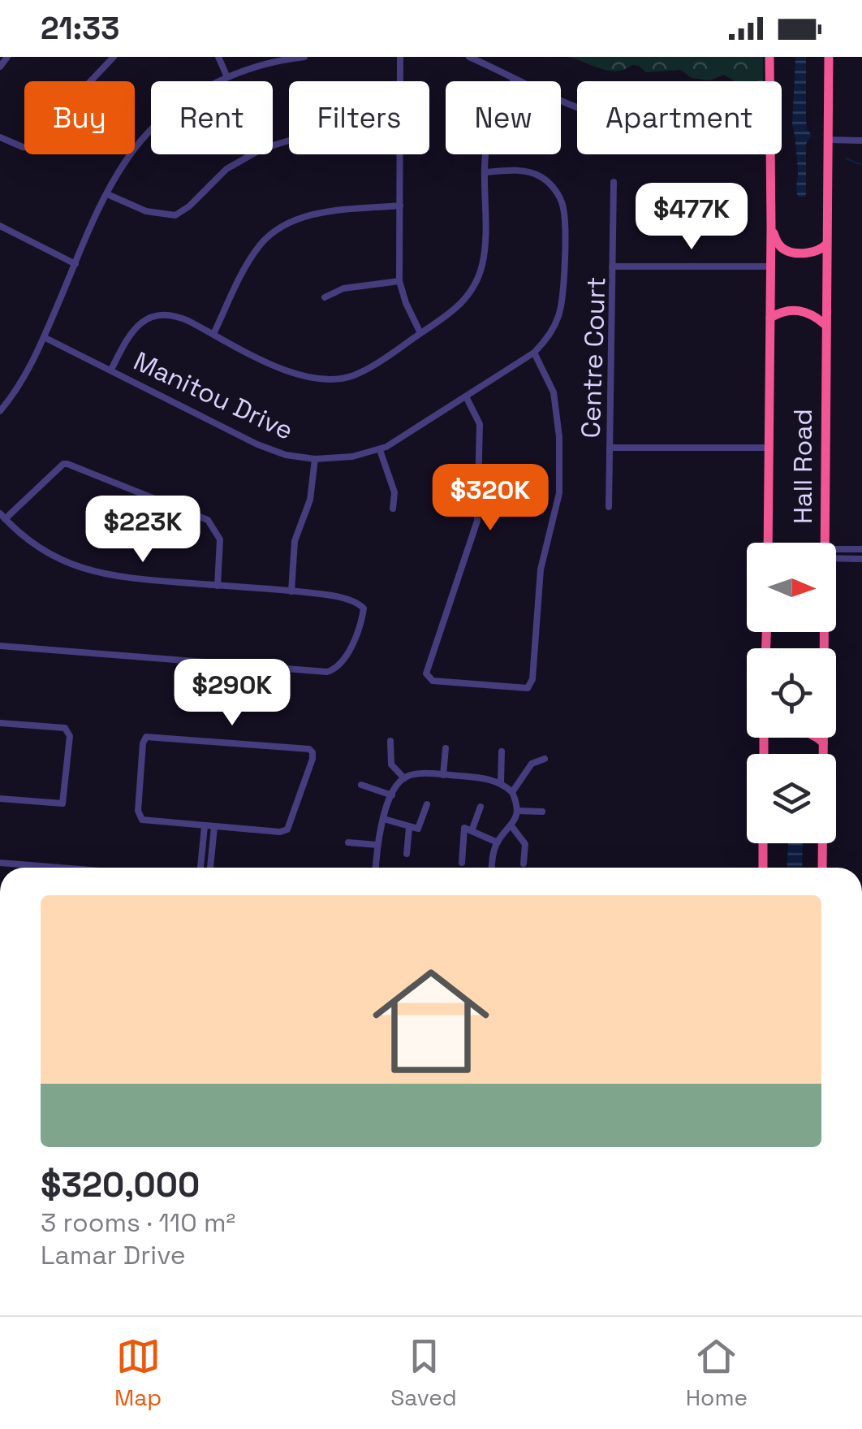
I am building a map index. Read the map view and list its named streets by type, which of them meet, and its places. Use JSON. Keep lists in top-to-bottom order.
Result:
{
  "streets": {
    "highway": ["Hall Road"],
    "street": ["Centre Court", "Manitou Drive"]
  },
  "crossings": [
    ["Centre Court", "Hall Road"]
  ],
  "north": "right",
  "page": {
    "status": "21:33",
    "chip": [
      "Buy",
      "Rent",
      "Filters",
      "New",
      "Apartment"
    ],
    "price": [
      "$477K",
      "$320K",
      "$223K",
      "$290K"
    ],
    "list": [
      {
        "name": "$320,000",
        "note": "3 rooms · 110 m² · Lamar Drive"
      }
    ],
    "tabs": ["Map", "Saved", "Home"]
  }
}
